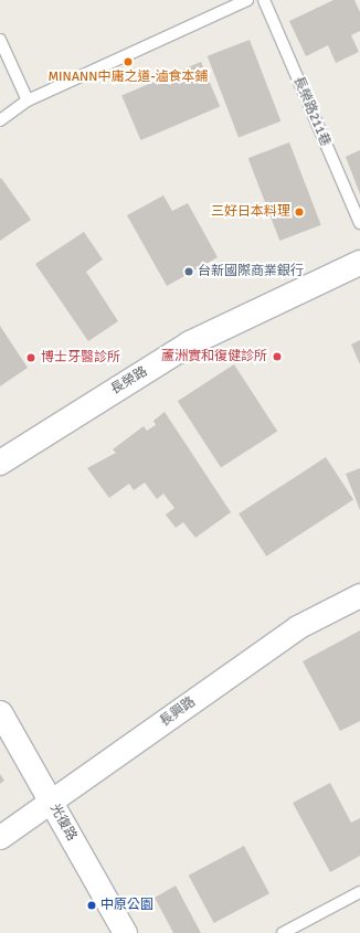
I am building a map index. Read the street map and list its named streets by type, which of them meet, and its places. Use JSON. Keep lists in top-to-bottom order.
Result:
{
  "streets": {
    "street": ["長榮路", "長興路", "光復路"],
    "lane": ["長榮路211巷"]
  },
  "crossings": [
    ["長興路", "光復路"]
  ],
  "places": [
    "MINANN中庸之道-滷食本鋪",
    "三好日本料理",
    "台新國際商業銀行",
    "蘆洲實和復健診所",
    "博士牙醫診所",
    "中原公園"
  ]
}
